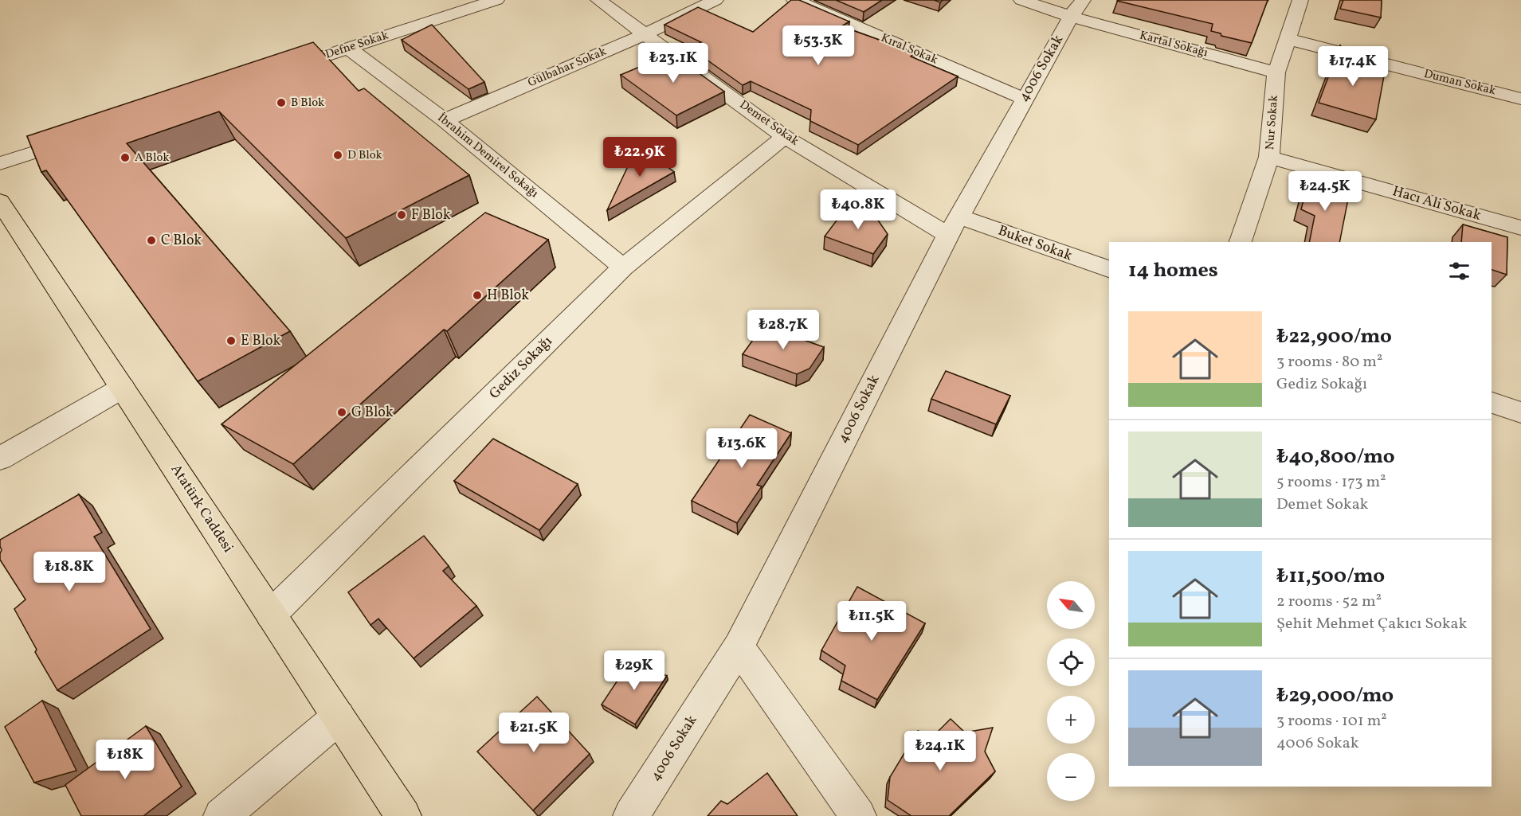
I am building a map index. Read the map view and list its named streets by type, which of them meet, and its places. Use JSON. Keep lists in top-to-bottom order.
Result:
{
  "streets": {
    "main road": ["Atatürk Caddesi"],
    "street": [
      "Kartal Sokağı",
      "Defne Sokak",
      "Kıral Sokak",
      "Gülbahar Sokak",
      "4006 Sokak",
      "Duman Sokak",
      "Nur Sokak",
      "Demet Sokak",
      "İbrahim Demirel Sokağı",
      "Hacı Ali Sokak",
      "Buket Sokak",
      "Gediz Sokağı"
    ]
  },
  "crossings": [
    ["Kartal Sokağı", "4006 Sokak"],
    ["Kartal Sokağı", "Nur Sokak"],
    ["Defne Sokak", "İbrahim Demirel Sokağı"],
    ["Kıral Sokak", "4006 Sokak"],
    ["Gülbahar Sokak", "Demet Sokak"],
    ["Gülbahar Sokak", "İbrahim Demirel Sokağı"],
    ["4006 Sokak", "Demet Sokak"],
    ["4006 Sokak", "Buket Sokak"],
    ["Duman Sokak", "Nur Sokak"],
    ["Nur Sokak", "Hacı Ali Sokak"],
    ["Demet Sokak", "Buket Sokak"],
    ["Demet Sokak", "Gediz Sokağı"],
    ["İbrahim Demirel Sokağı", "Gediz Sokağı"],
    ["Gediz Sokağı", "Atatürk Caddesi"]
  ],
  "places": [
    "B Blok",
    "D Blok",
    "A Blok",
    "F Blok",
    "C Blok",
    "H Blok",
    "E Blok",
    "G Blok"
  ],
  "north": "top left",
  "page": {
    "price": [
      "₺53.3K",
      "₺23.1K",
      "₺17.4K",
      "₺22.9K",
      "₺24.5K",
      "₺40.8K",
      "₺28.7K",
      "₺13.6K",
      "₺18.8K",
      "₺11.5K",
      "₺29K",
      "₺21.5K",
      "₺24.1K",
      "₺18K"
    ],
    "heading": "14 homes",
    "list": [
      {
        "name": "₺22,900/mo",
        "note": "3 rooms · 80 m² · Gediz Sokağı"
      },
      {
        "name": "₺40,800/mo",
        "note": "5 rooms · 173 m² · Demet Sokak"
      },
      {
        "name": "₺11,500/mo",
        "note": "2 rooms · 52 m² · Şehit Mehmet Çakıcı Sokak"
      },
      {
        "name": "₺29,000/mo",
        "note": "3 rooms · 101 m² · 4006 Sokak"
      }
    ],
    "map_buttons": ["+", "−"]
  }
}
